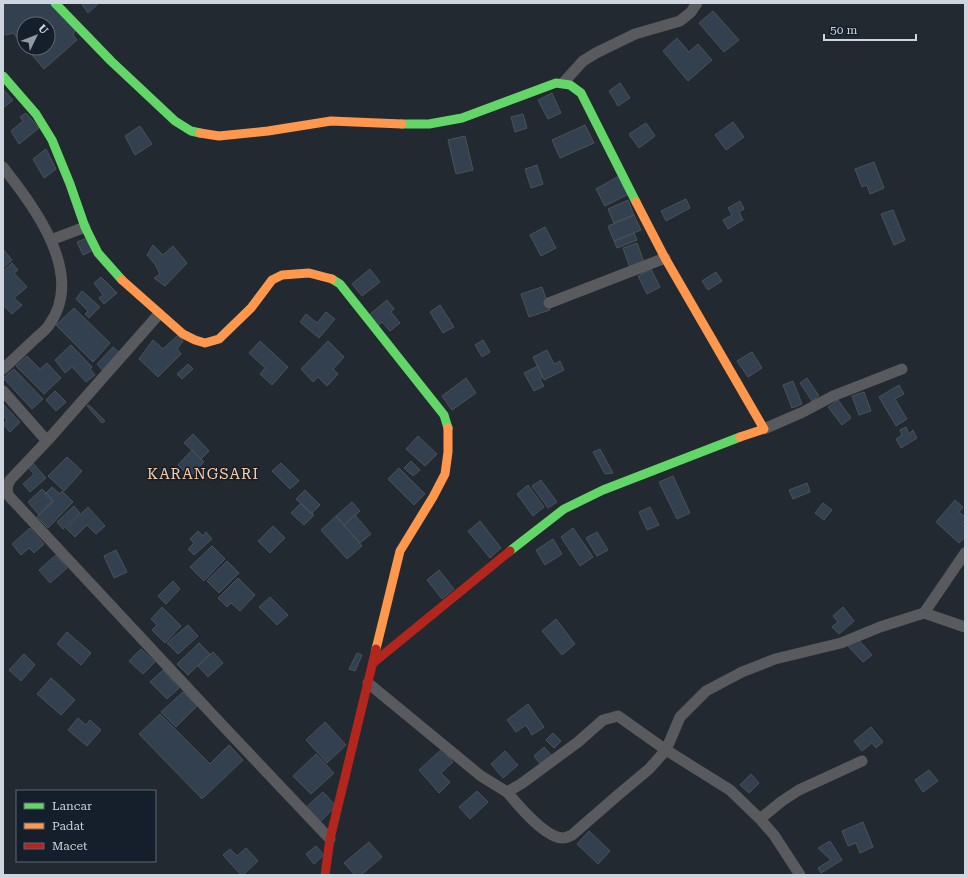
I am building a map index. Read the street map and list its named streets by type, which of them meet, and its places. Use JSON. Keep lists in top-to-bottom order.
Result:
{
  "districts": ["KARANGSARI"],
  "legend": ["Lancar", "Padat", "Macet"],
  "scale_bar": "50 m",
  "north": "top right"
}
